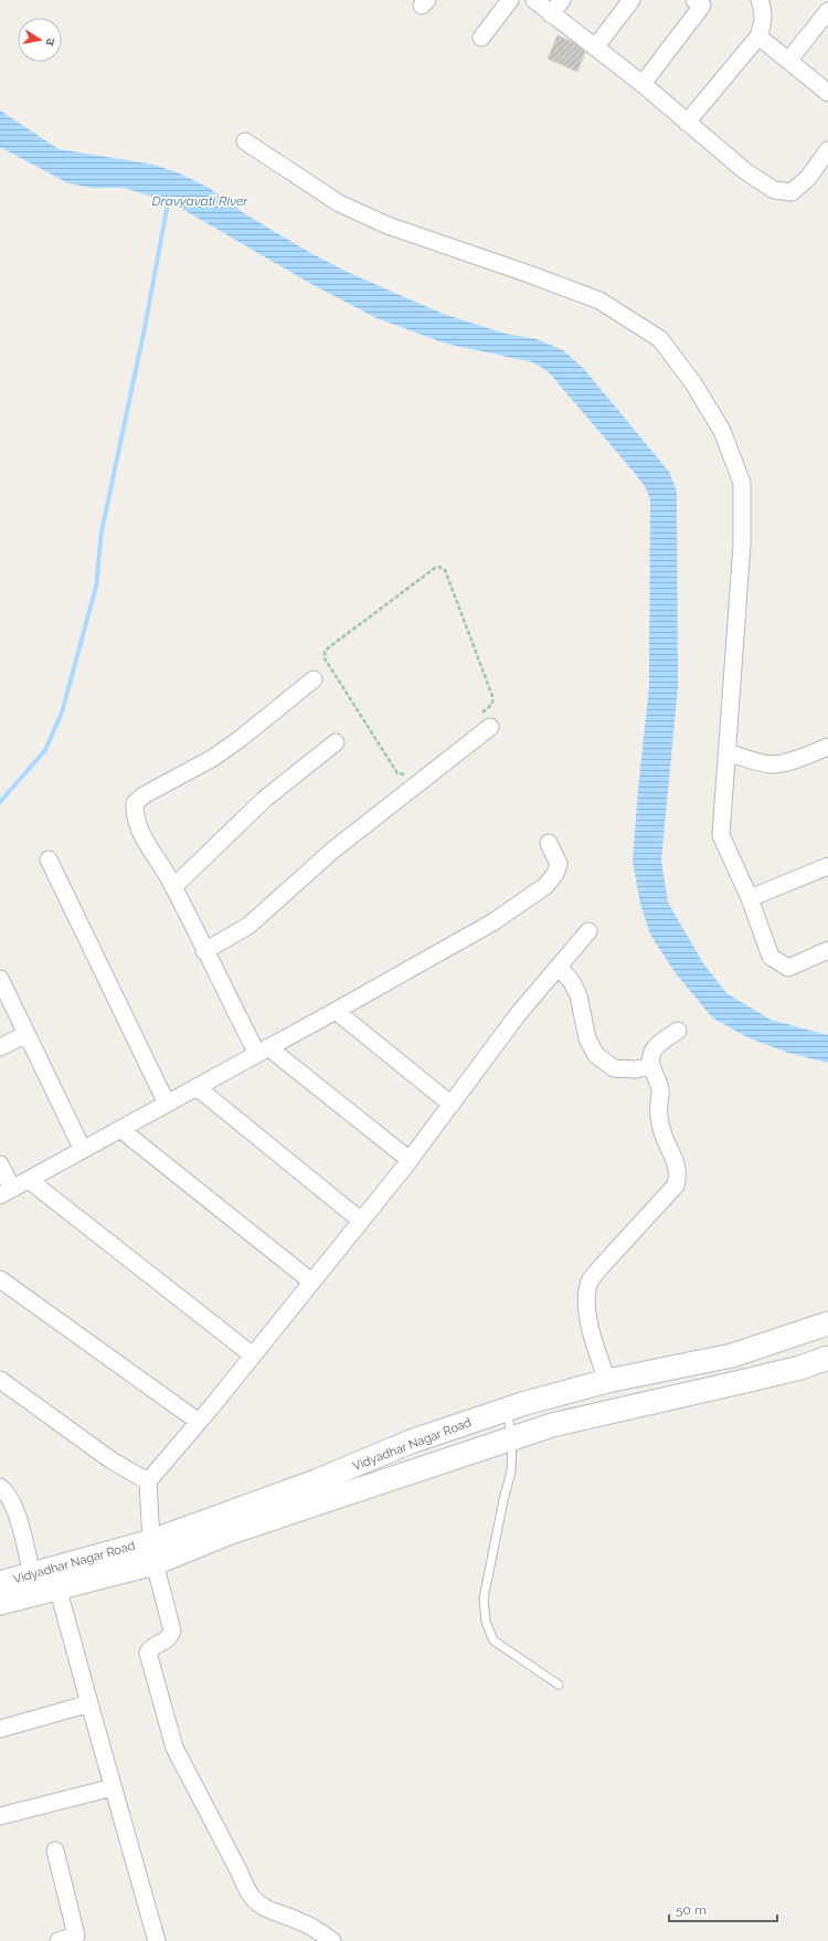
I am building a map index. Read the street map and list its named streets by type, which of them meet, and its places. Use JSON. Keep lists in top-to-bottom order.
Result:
{
  "streets": {
    "main road": ["Vidyadhar Nagar Road"]
  },
  "water": ["Dravyavati River"],
  "scale_bar": "50 m",
  "north": "right"
}
